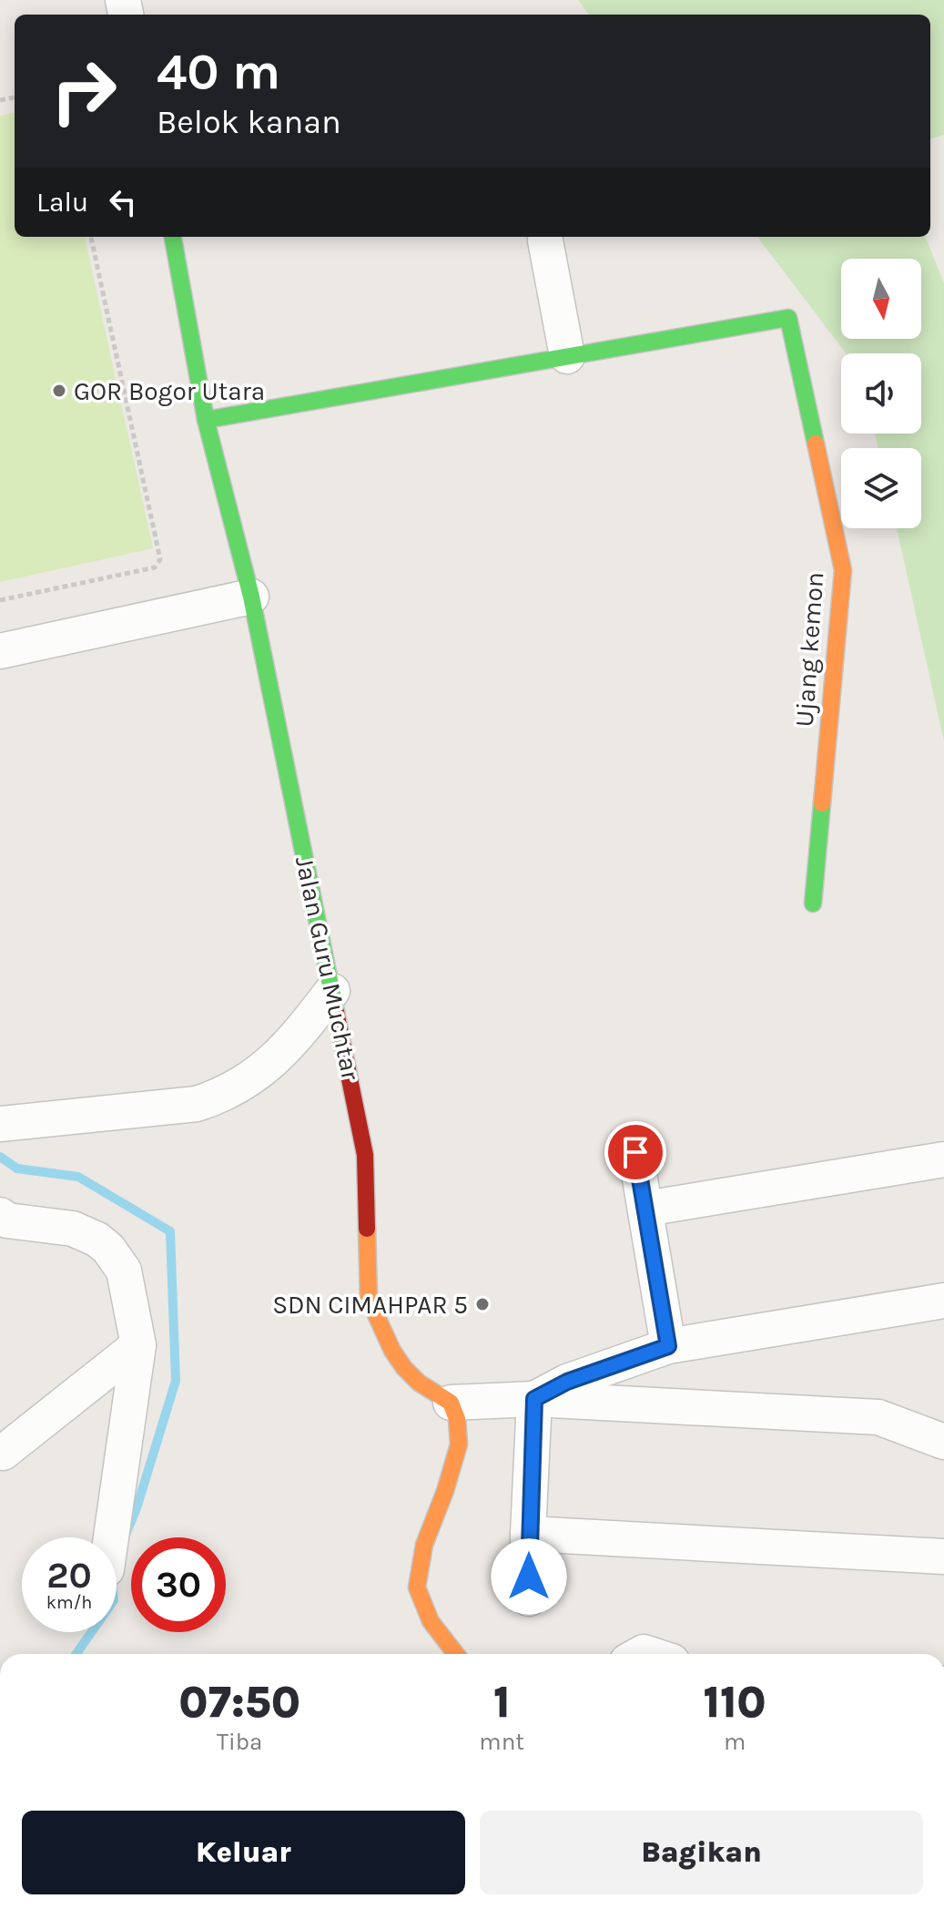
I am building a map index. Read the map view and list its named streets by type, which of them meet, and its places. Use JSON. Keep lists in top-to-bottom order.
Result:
{
  "streets": {
    "street": ["Ujang kemon", "Jalan Guru Muchtar"]
  },
  "places": ["GOR Bogor Utara", "SDN CIMAHPAR 5"],
  "north": "bottom",
  "page": {
    "turn": ["40 m", "Belok kanan"],
    "then": "Lalu",
    "speed": "20 km/h",
    "limit": "30",
    "eta": [
      "07:50",
      "Tiba",
      "1",
      "mnt",
      "110",
      "m"
    ],
    "buttons": ["Keluar", "Bagikan"]
  }
}
